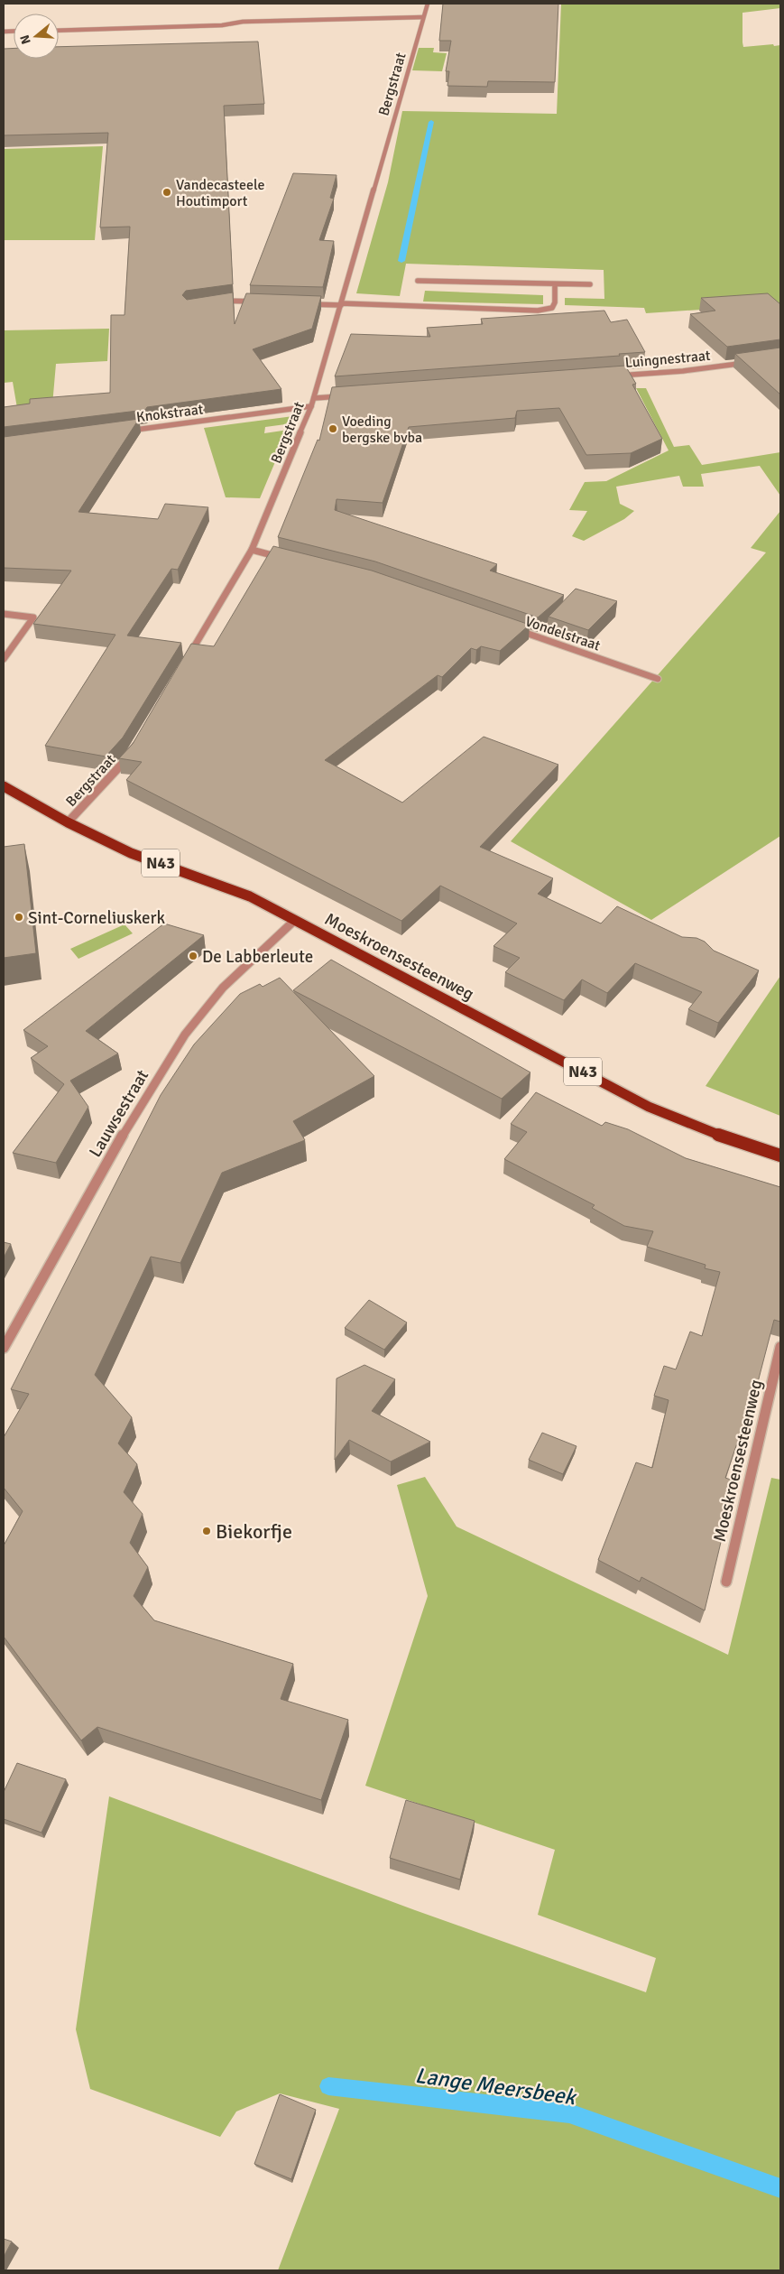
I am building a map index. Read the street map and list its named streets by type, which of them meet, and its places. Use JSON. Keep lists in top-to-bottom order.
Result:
{
  "streets": {
    "main road": ["N43", "Moeskroensesteenweg"],
    "street": [
      "Bergstraat",
      "Luingnestraat",
      "Knokstraat",
      "Vondelstraat",
      "Lauwsestraat"
    ]
  },
  "crossings": [
    ["Bergstraat", "Knokstraat"],
    ["Bergstraat", "Moeskroensesteenweg"],
    ["Moeskroensesteenweg", "Lauwsestraat"]
  ],
  "water": ["Lange Meersbeek"],
  "places": [
    "Vandecasteele Houtimport",
    "Voeding bergske bvba",
    "Sint-Corneliuskerk",
    "De Labberleute",
    "Biekorfje"
  ],
  "north": "left"
}
